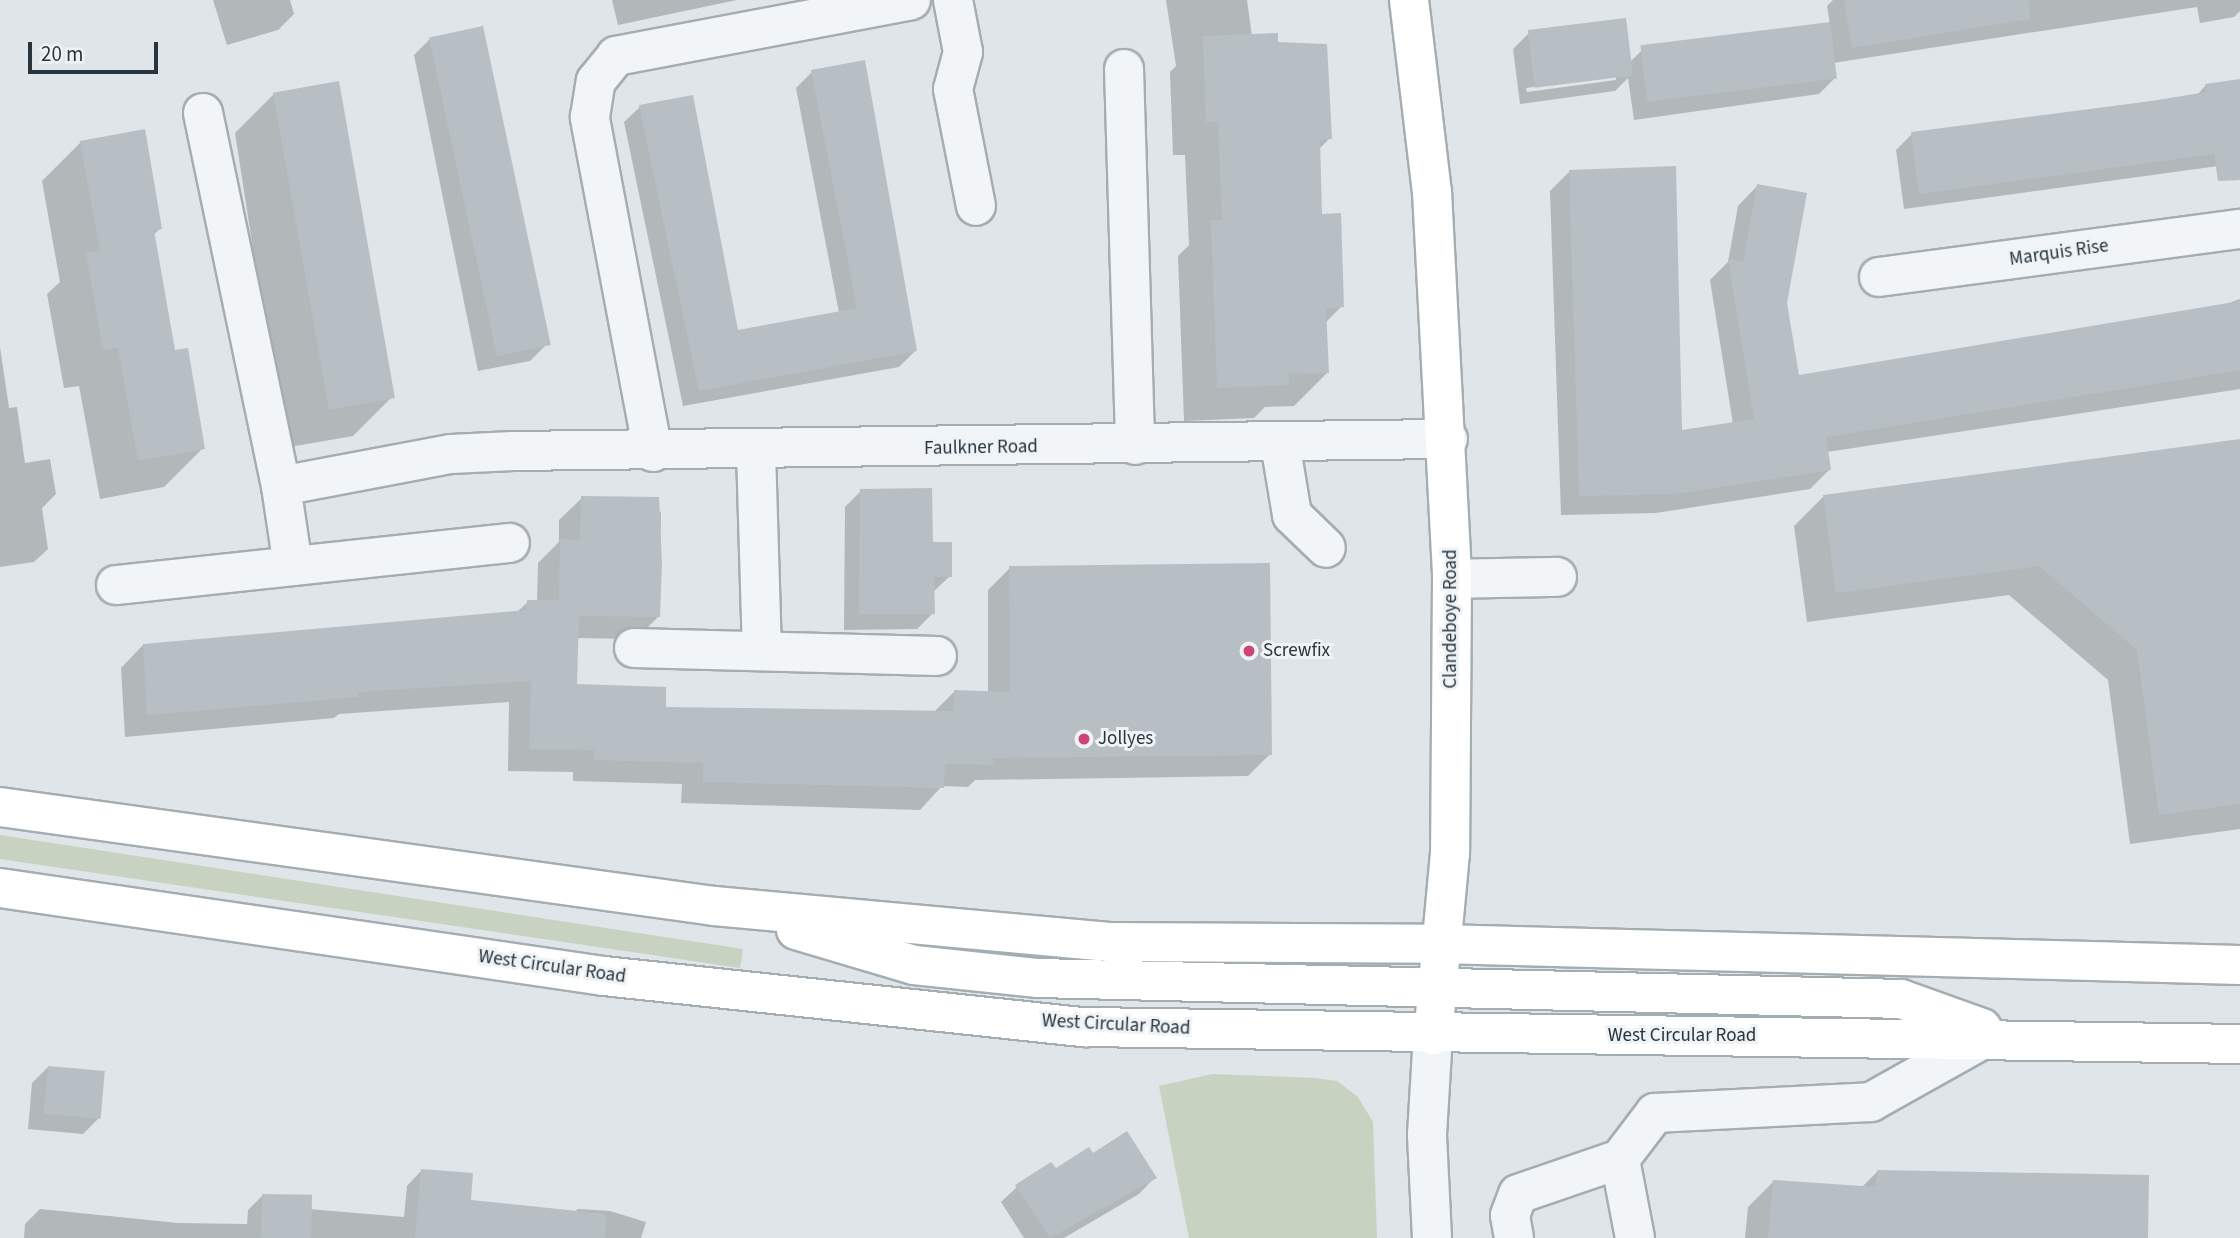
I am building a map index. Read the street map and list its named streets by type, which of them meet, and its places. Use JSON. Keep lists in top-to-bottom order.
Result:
{
  "streets": {
    "main road": ["Clandeboye Road", "West Circular Road"],
    "street": ["Marquis Rise", "Faulkner Road"]
  },
  "crossings": [
    ["Faulkner Road", "Clandeboye Road"],
    ["Clandeboye Road", "West Circular Road"]
  ],
  "places": ["Screwfix", "Jollyes"],
  "scale_bar": "20 m"
}
